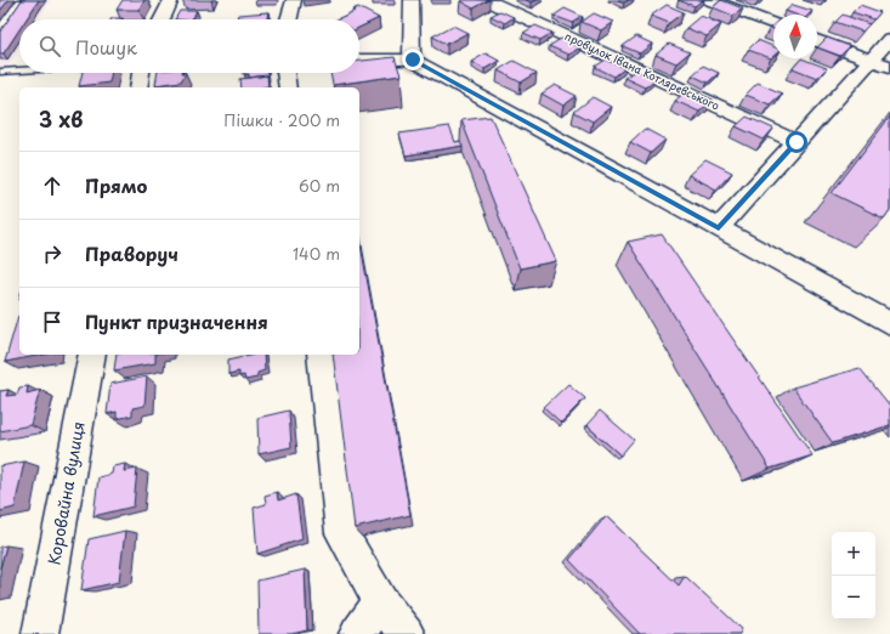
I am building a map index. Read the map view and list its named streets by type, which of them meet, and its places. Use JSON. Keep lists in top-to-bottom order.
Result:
{
  "streets": {
    "street": ["провулок Івана Котляревського", "Коровайна вулиця"]
  },
  "north": "top",
  "page": {
    "search": "Пошук",
    "heading": ["3 хв", "Пішки · 200 m"],
    "list": [
      ["Прямо", "60 m"],
      ["Праворуч", "140 m"],
      "Пункт призначення"
    ],
    "map_buttons": ["+", "−"]
  }
}
